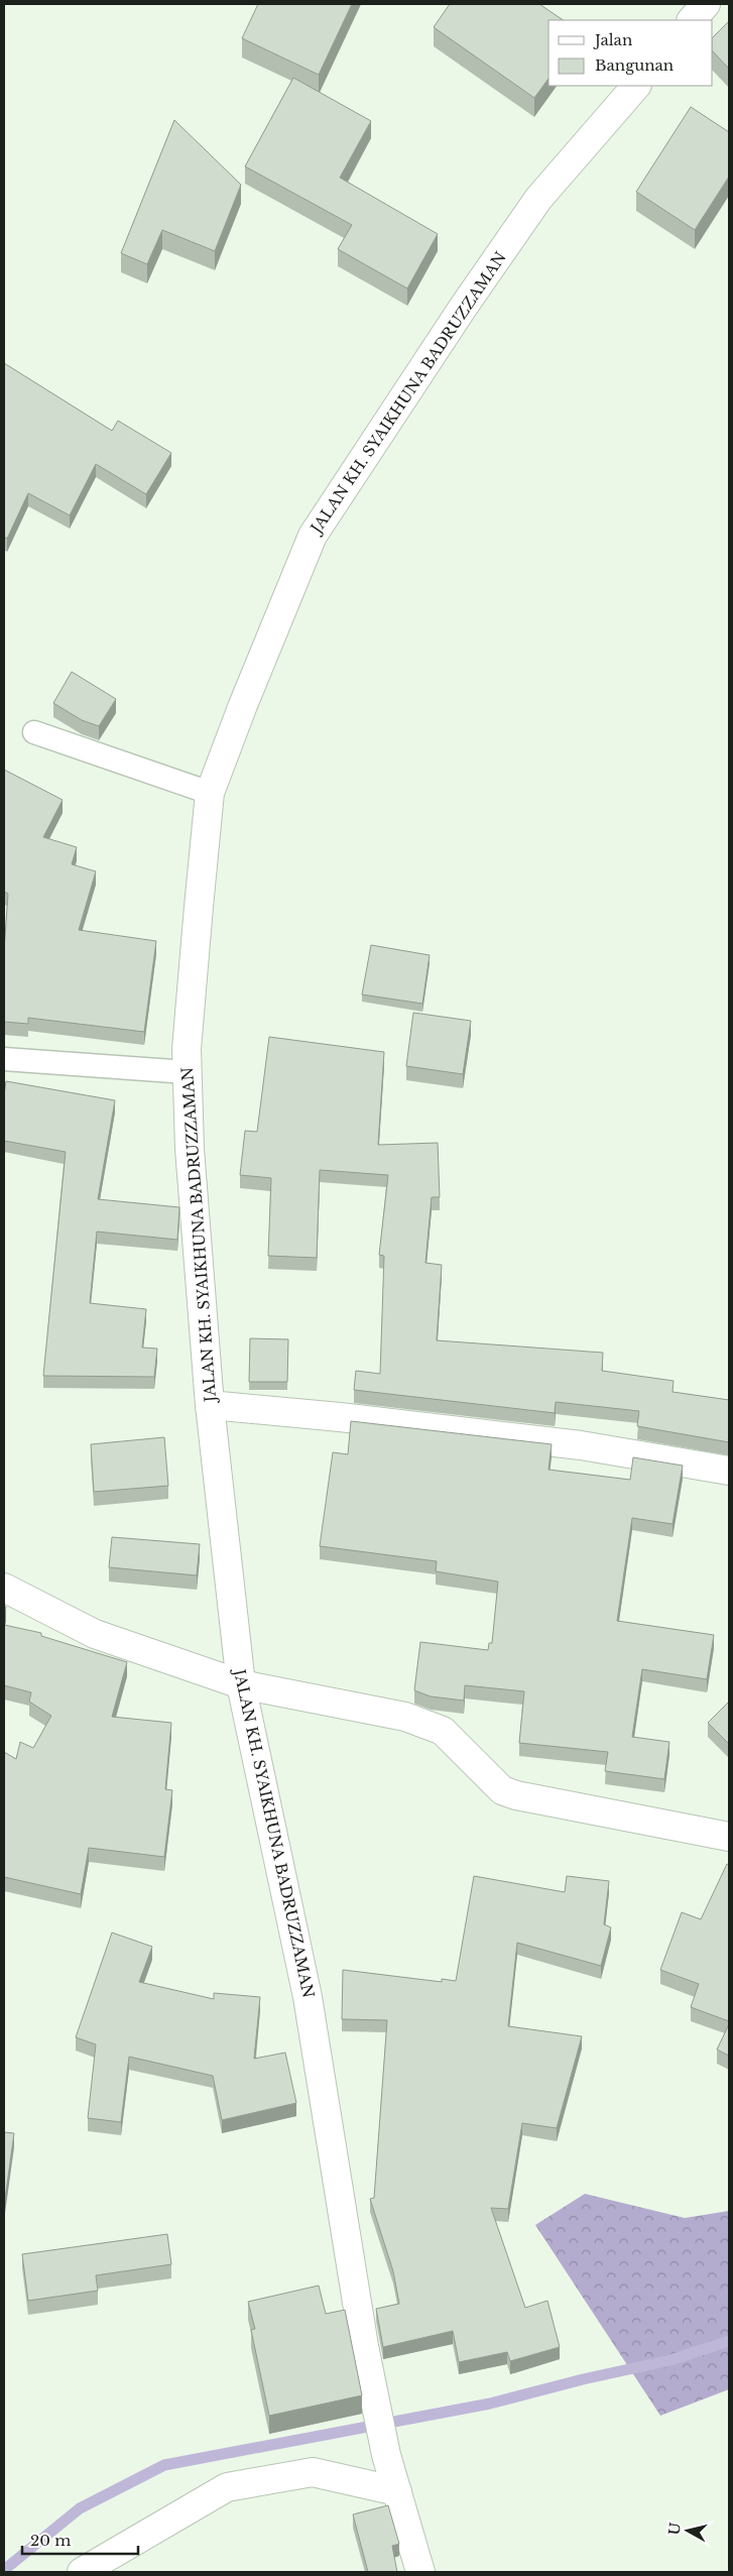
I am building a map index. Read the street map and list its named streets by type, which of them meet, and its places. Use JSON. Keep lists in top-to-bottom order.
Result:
{
  "streets": {
    "main road": ["JALAN KH. SYAIKHUNA BADRUZZAMAN"]
  },
  "legend": ["Jalan", "Bangunan"],
  "scale_bar": "20 m",
  "north": "left"
}
